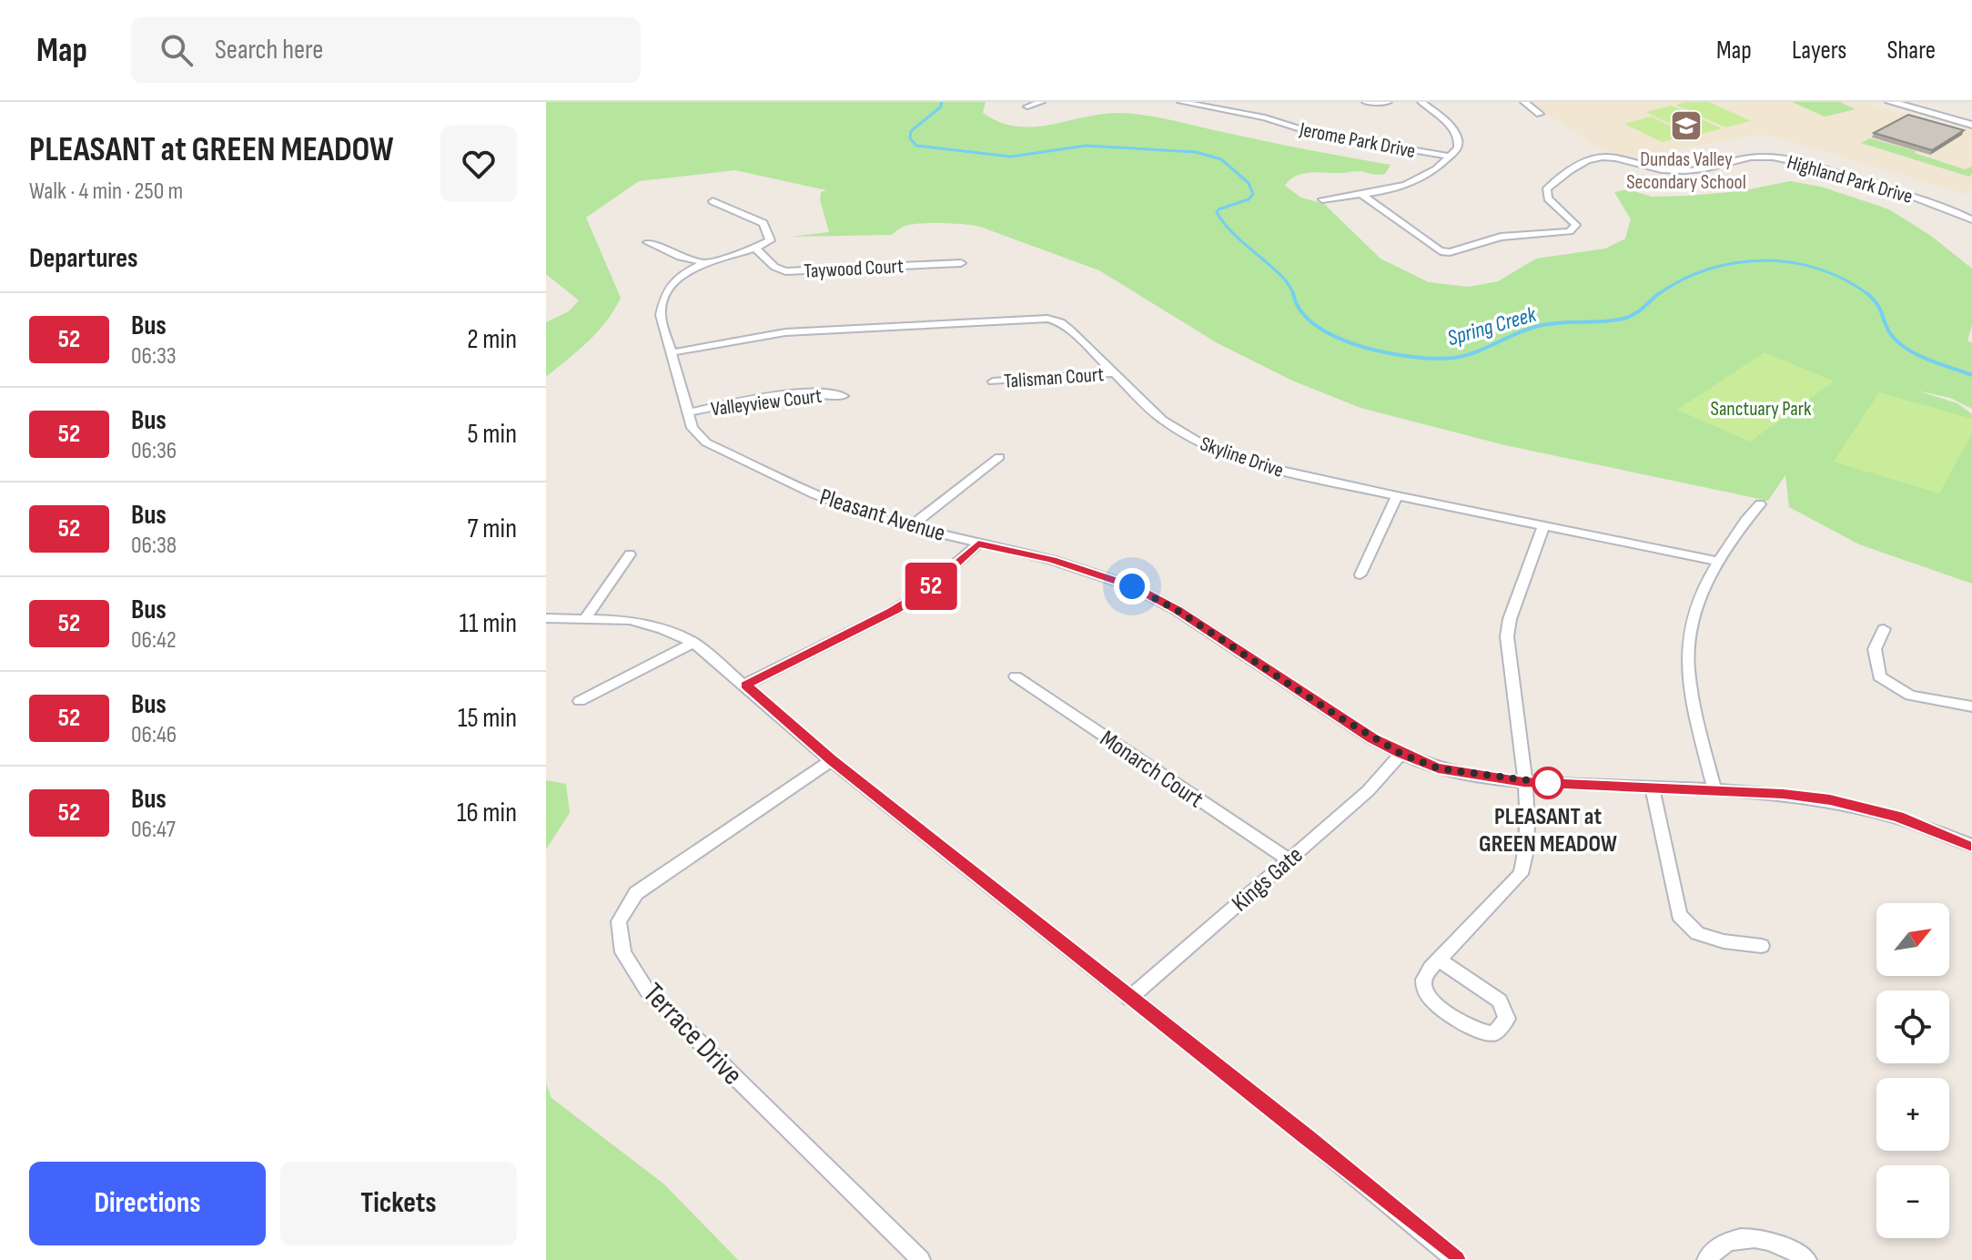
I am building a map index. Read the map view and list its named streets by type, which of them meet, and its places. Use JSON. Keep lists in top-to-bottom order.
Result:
{
  "streets": {
    "street": [
      "Jerome Park Drive",
      "Highland Park Drive",
      "Taywood Court",
      "Talisman Court",
      "Valleyview Court",
      "Skyline Drive",
      "Pleasant Avenue",
      "Monarch Court",
      "Kings Gate",
      "Terrace Drive"
    ]
  },
  "crossings": [
    ["Taywood Court", "Pleasant Avenue"],
    ["Talisman Court", "Skyline Drive"],
    ["Valleyview Court", "Pleasant Avenue"],
    ["Skyline Drive", "Pleasant Avenue"],
    ["Pleasant Avenue", "Kings Gate"],
    ["Monarch Court", "Kings Gate"]
  ],
  "water": ["Spring Creek"],
  "parks": ["Sanctuary Park"],
  "places": {
    "school or university": ["Dundas Valley Secondary School"],
    "other": ["PLEASANT at GREEN MEADOW"]
  },
  "lines": ["bus line 52"],
  "north": "top right",
  "page": {
    "header": "Map",
    "search": "Search here",
    "nav": ["Map", "Layers", "Share"],
    "heading": [
      ["PLEASANT at GREEN MEADOW", "Walk · 4 min · 250 m"],
      "Departures"
    ],
    "on_map": "52",
    "list": [
      {
        "mark": "52",
        "name": "Bus",
        "note": "06:33",
        "value": "2 min"
      },
      {
        "mark": "52",
        "name": "Bus",
        "note": "06:36",
        "value": "5 min"
      },
      {
        "mark": "52",
        "name": "Bus",
        "note": "06:38",
        "value": "7 min"
      },
      {
        "mark": "52",
        "name": "Bus",
        "note": "06:42",
        "value": "11 min"
      },
      {
        "mark": "52",
        "name": "Bus",
        "note": "06:46",
        "value": "15 min"
      },
      {
        "mark": "52",
        "name": "Bus",
        "note": "06:47",
        "value": "16 min"
      }
    ],
    "map_buttons": ["+", "−"],
    "buttons": ["Directions", "Tickets"]
  }
}
